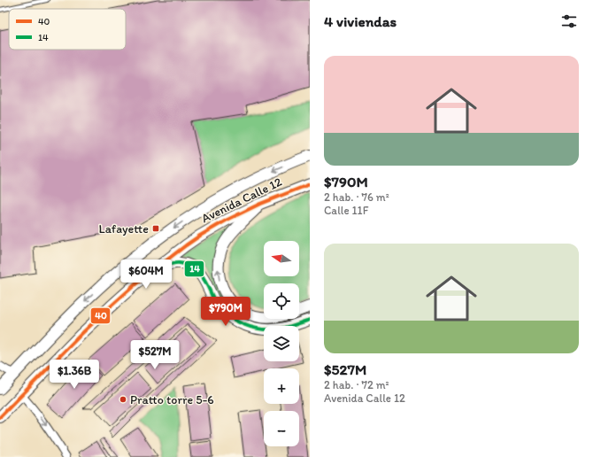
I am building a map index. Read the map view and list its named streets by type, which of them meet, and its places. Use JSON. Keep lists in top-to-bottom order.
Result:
{
  "streets": {
    "main road": ["Avenida Calle 12"]
  },
  "places": {
    "transit": ["Lafayette"],
    "other": ["Pratto torre 5-6"]
  },
  "lines": ["transit line 40", "transit line 14"],
  "legend": ["40", "14"],
  "north": "left",
  "page": {
    "heading": "4 viviendas",
    "list": [
      {
        "name": "$790M",
        "note": "2 hab. · 76 m² · Calle 11F"
      },
      {
        "name": "$527M",
        "note": "2 hab. · 72 m² · Avenida Calle 12"
      }
    ],
    "map_buttons": ["+", "−"],
    "price": [
      "$604M",
      "$790M",
      "$527M",
      "$1.36B"
    ]
  }
}
